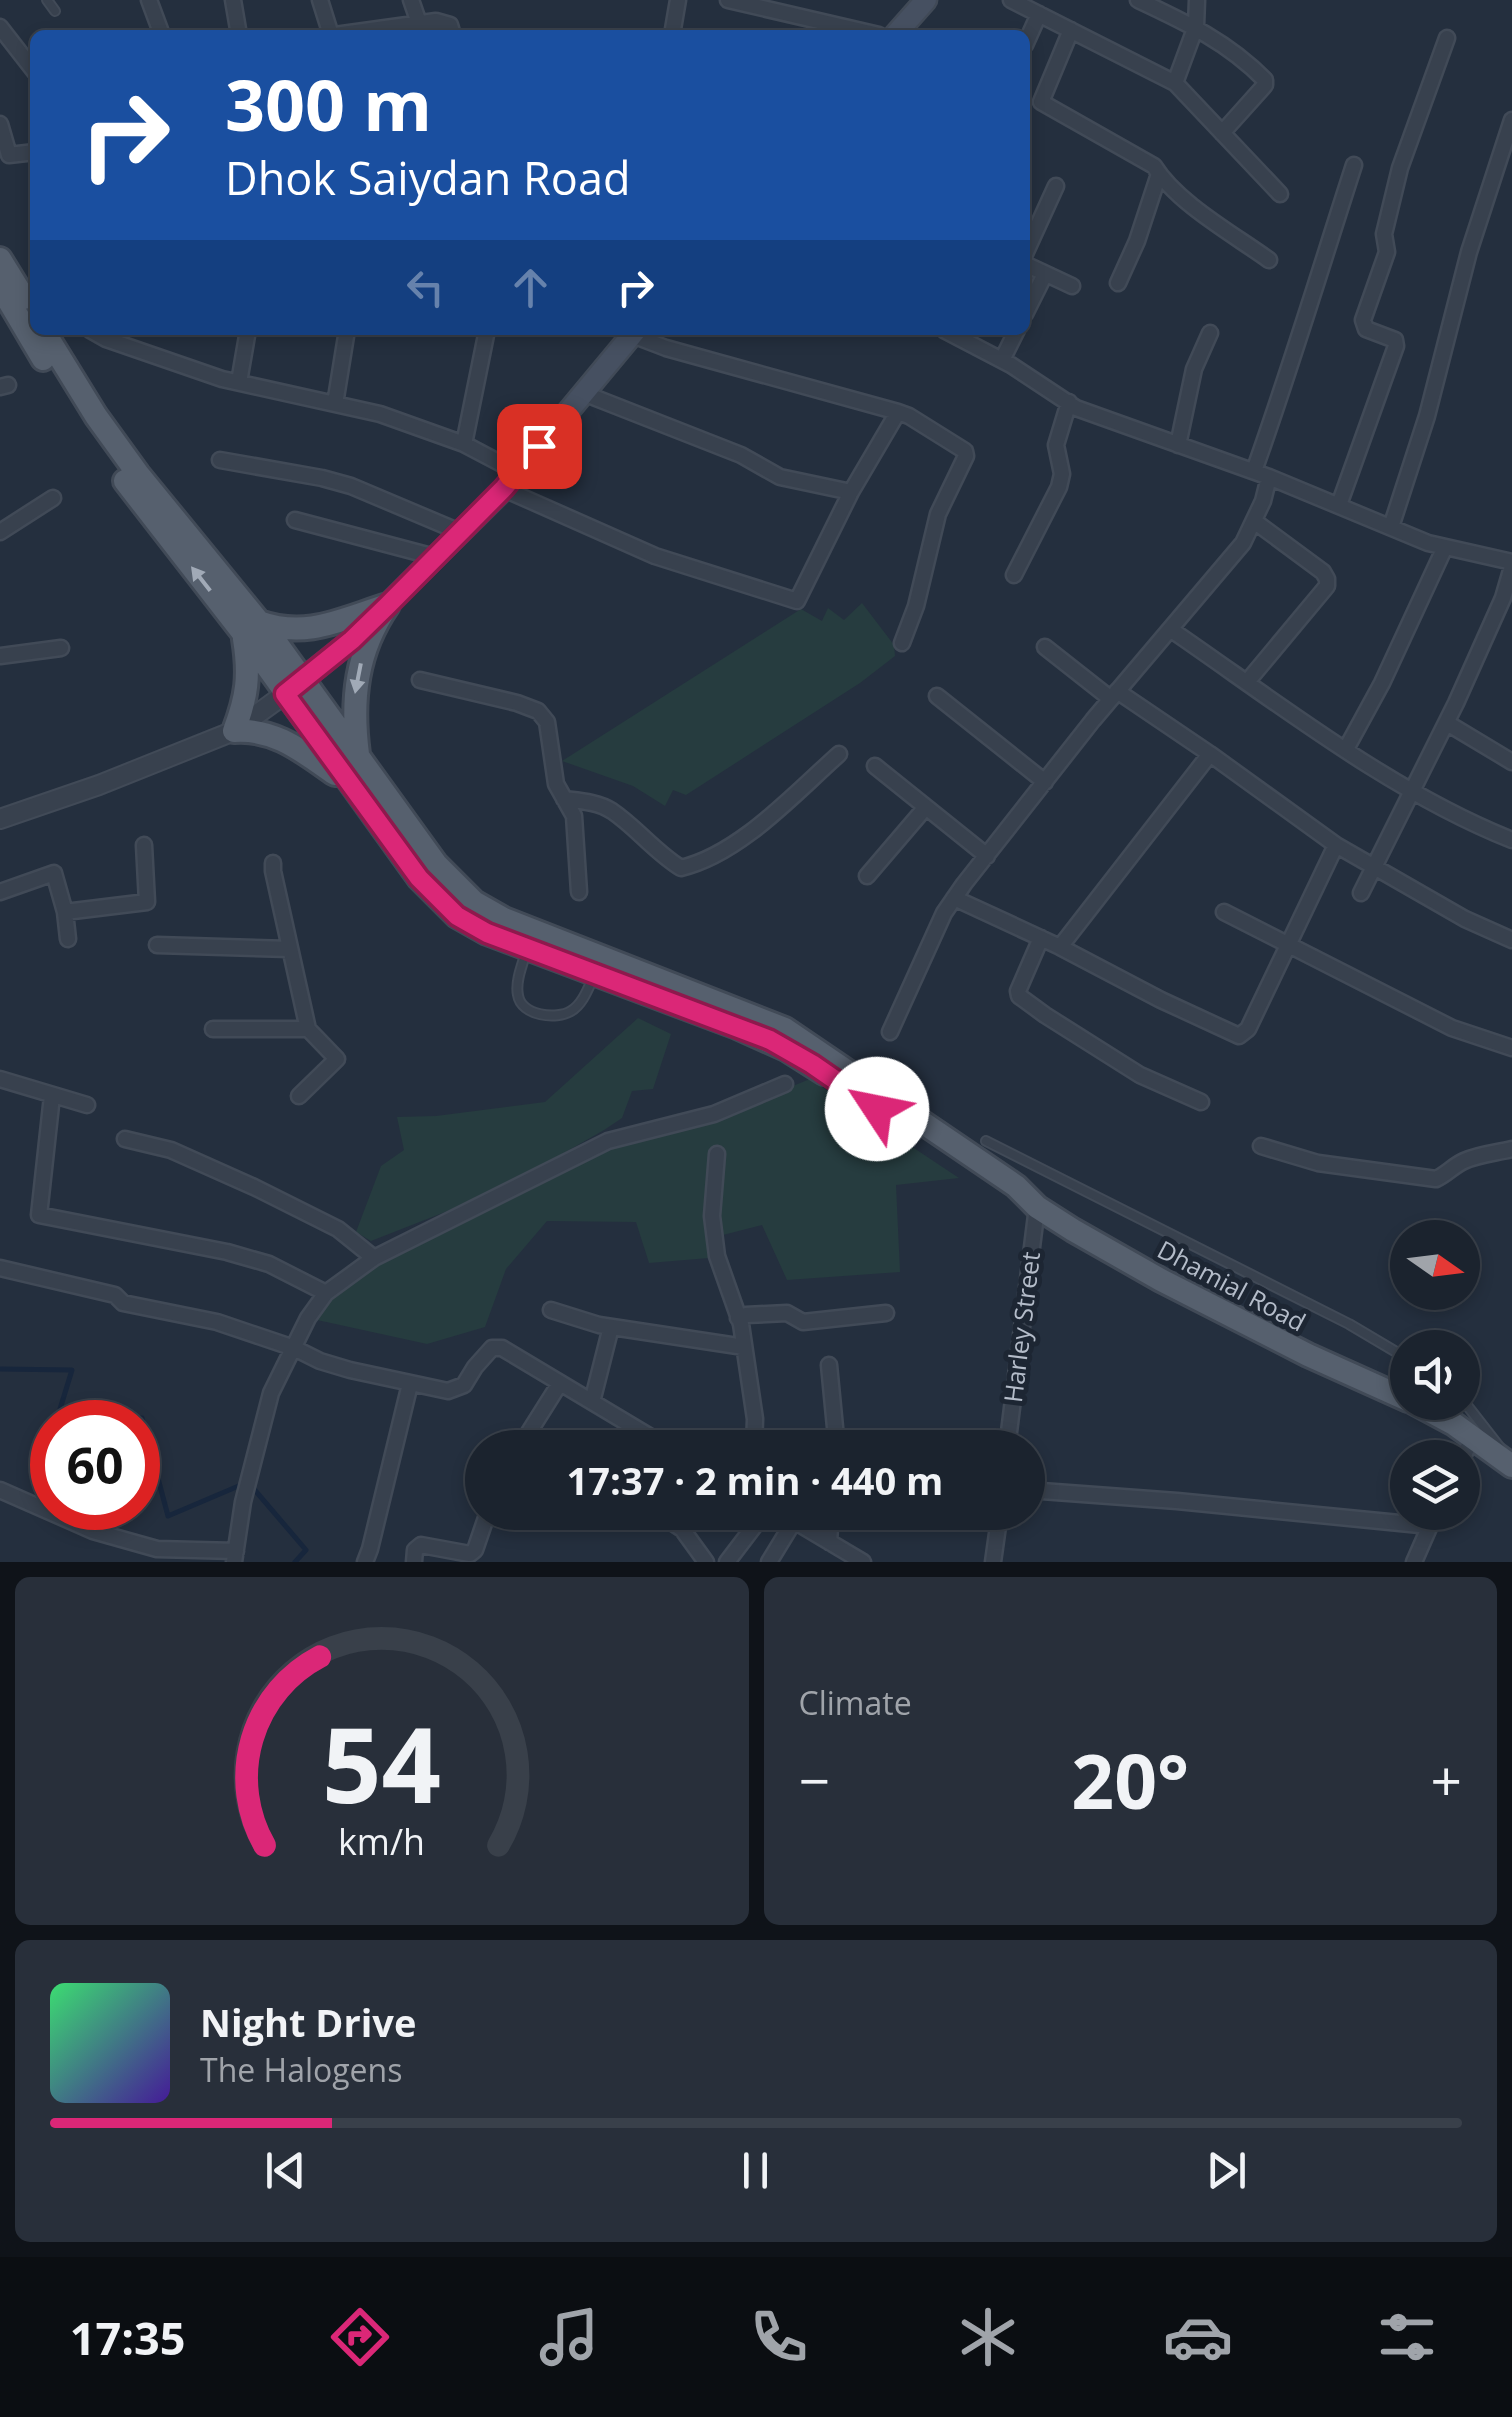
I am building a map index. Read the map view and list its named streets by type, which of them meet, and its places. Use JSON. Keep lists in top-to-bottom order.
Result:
{
  "streets": {
    "main road": ["Dhamial Road"],
    "street": ["Harley Street"]
  },
  "crossings": [
    ["Dhamial Road", "Harley Street"]
  ],
  "north": "right",
  "page": {
    "turn": ["300 m", "Dhok Saiydan Road"],
    "limit": "60",
    "trip": "17:37 · 2 min · 440 m",
    "tile": "Climate",
    "heat": ["−", "20°", "+"],
    "song": ["Night Drive", "The Halogens"],
    "tabs": "17:35",
    "gauge": ["54", "km/h"]
  }
}
